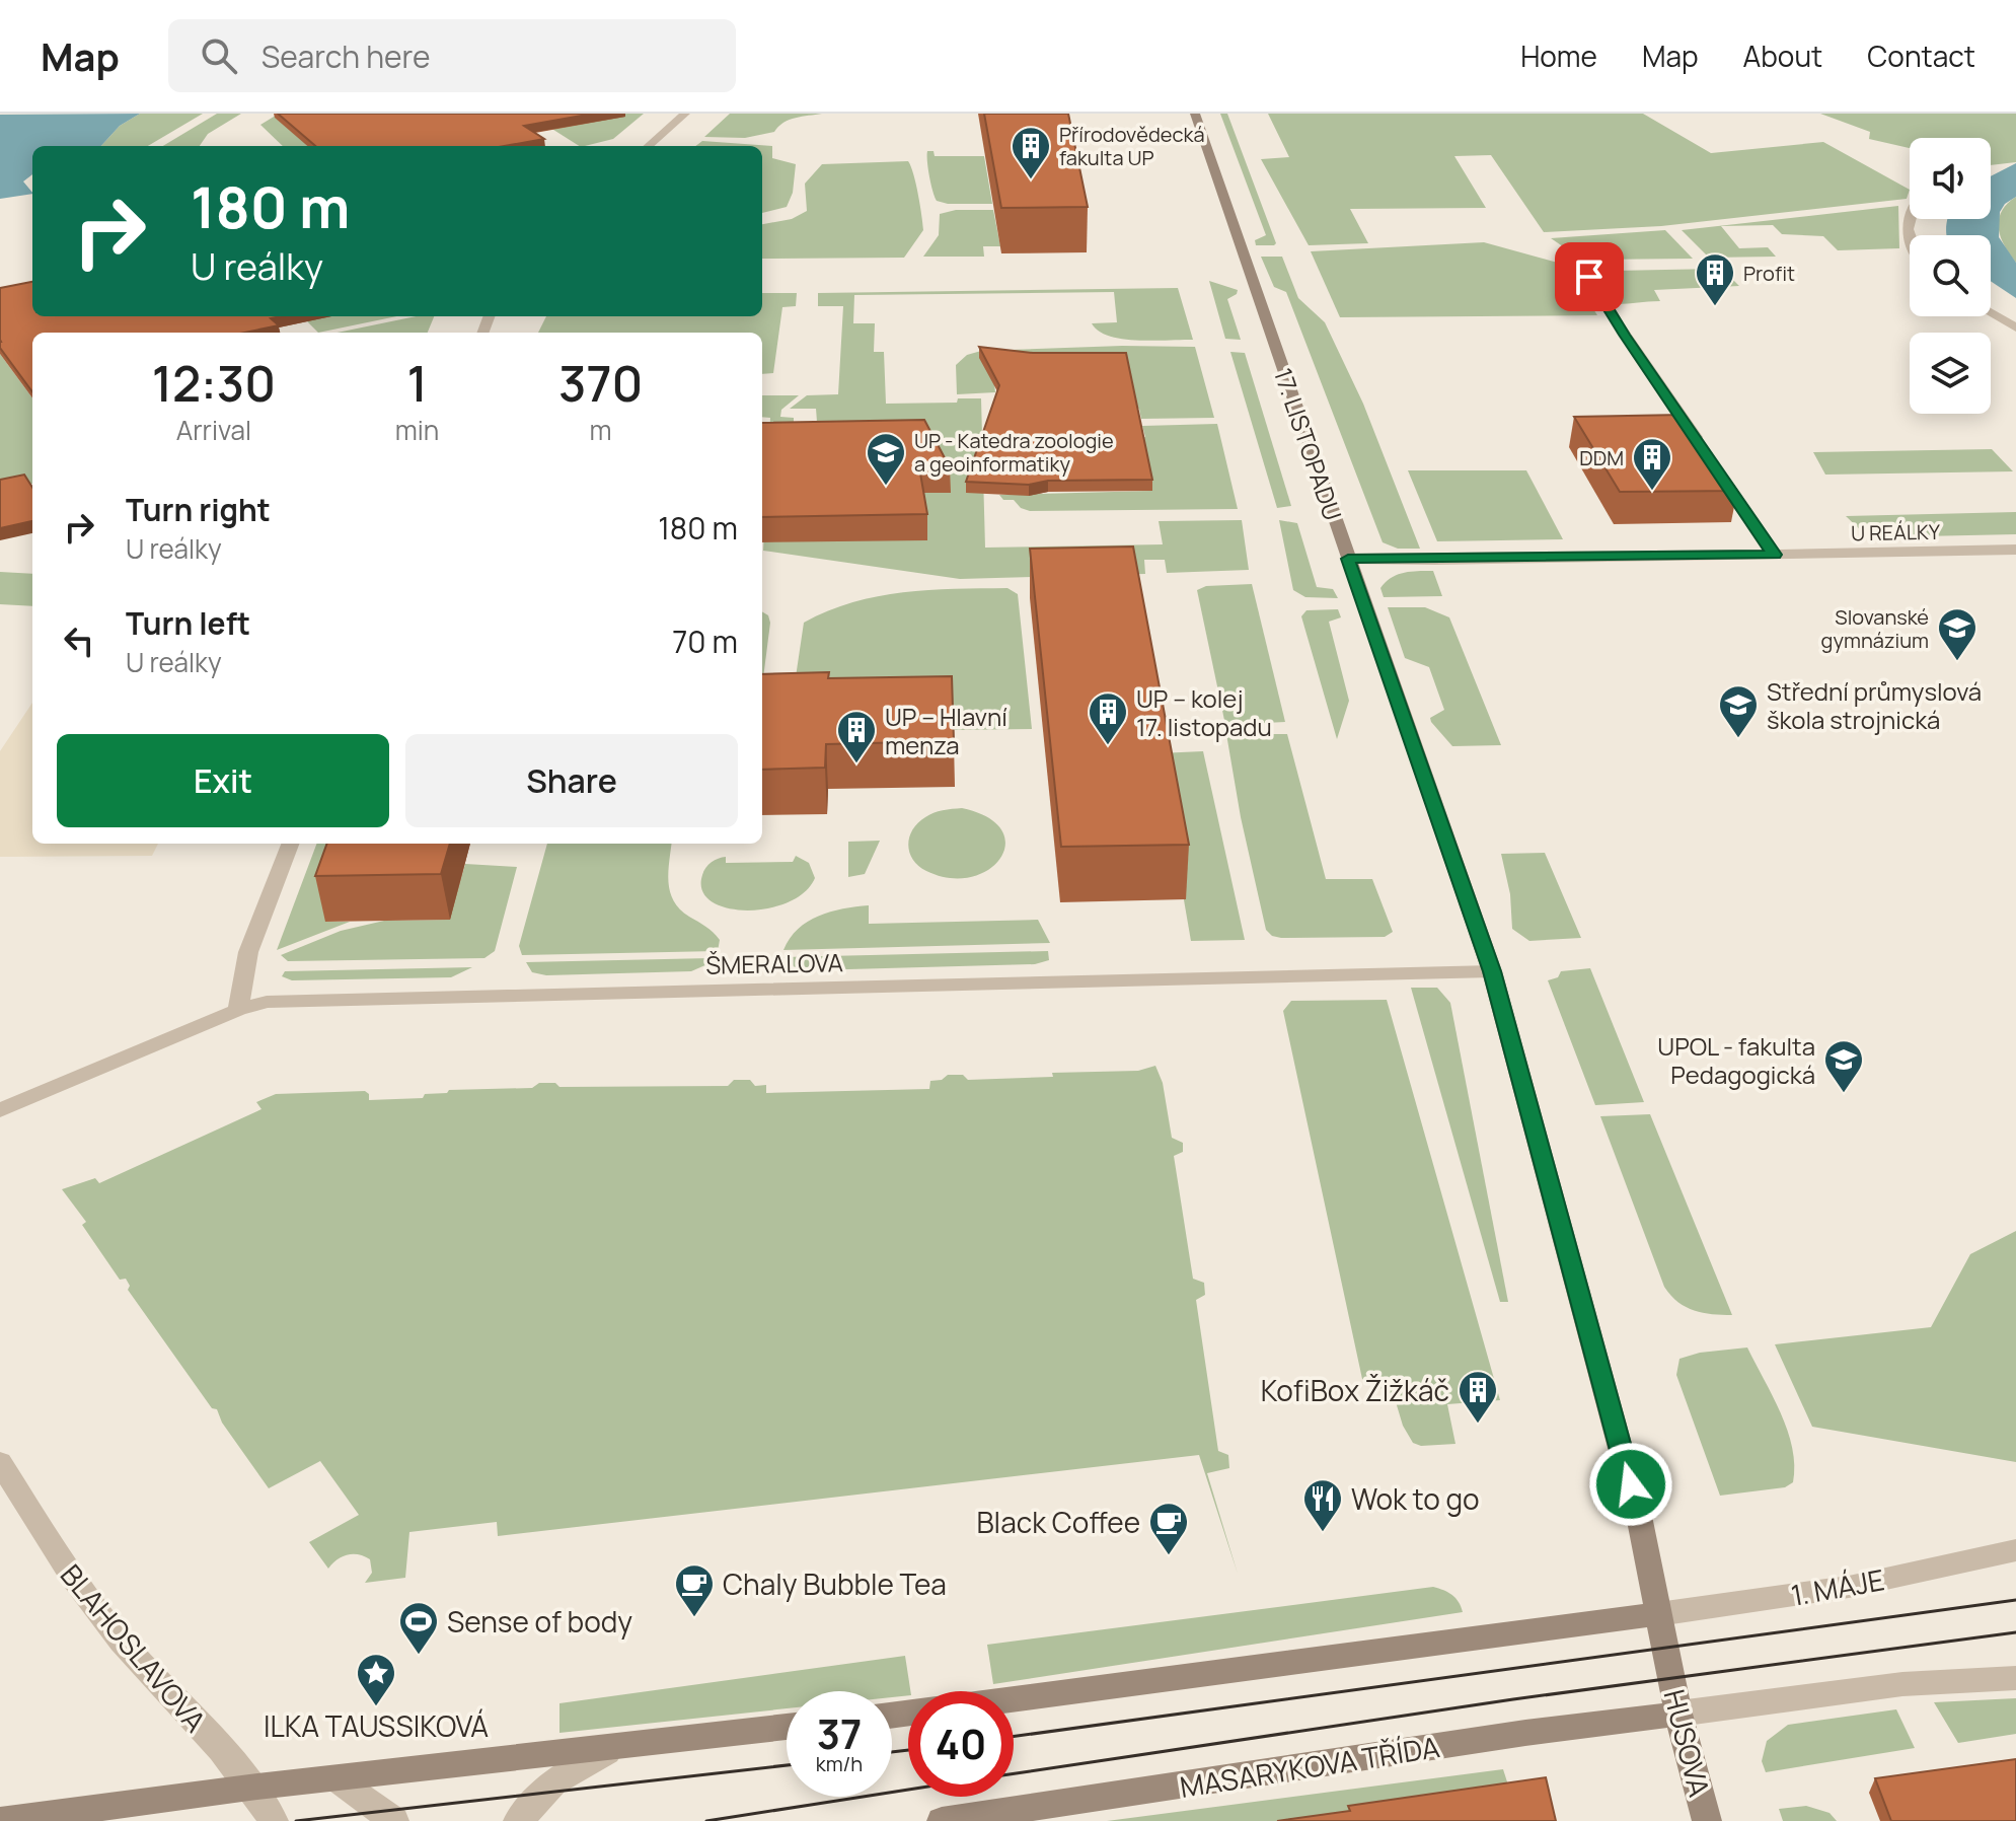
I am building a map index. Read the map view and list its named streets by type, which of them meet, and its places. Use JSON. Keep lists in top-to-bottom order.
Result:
{
  "streets": {
    "street": [
      "17. LISTOPADU",
      "U REÁLKY",
      "ŠMERALOVA",
      "1. MÁJE",
      "BLAHOSLAVOVA",
      "HUSOVA",
      "MASARYKOVA TŘÍDA"
    ]
  },
  "crossings": [
    ["17. LISTOPADU", "U REÁLKY"],
    ["17. LISTOPADU", "ŠMERALOVA"],
    ["17. LISTOPADU", "1. MÁJE"],
    ["17. LISTOPADU", "HUSOVA"],
    ["HUSOVA", "MASARYKOVA TŘÍDA"]
  ],
  "places": {
    "building": [
      "Přírodovědecká fakulta UP",
      "Profit",
      "DDM",
      "UP – kolej 17. listopadu",
      "UP – Hlavní menza",
      "KofiBox Žižkáč"
    ],
    "school or university": [
      "UP - Katedra zoologie a geoinformatiky",
      "Slovanské gymnázium",
      "Střední průmyslová škola strojnická",
      "UPOL - fakulta Pedagogická"
    ],
    "restaurant": ["Wok to go"],
    "cafe": ["Black Coffee", "Chaly Bubble Tea"],
    "sports": ["Sense of body"],
    "place": ["ILKA TAUSSIKOVÁ"]
  },
  "page": {
    "header": "Map",
    "search": "Search here",
    "nav": [
      "Home",
      "Map",
      "About",
      "Contact"
    ],
    "turn": ["180 m", "U reálky"],
    "eta": [
      "12:30",
      "Arrival",
      "1",
      "min",
      "370",
      "m"
    ],
    "list": [
      {
        "name": "Turn right",
        "note": "U reálky",
        "value": "180 m"
      },
      {
        "name": "Turn left",
        "note": "U reálky",
        "value": "70 m"
      }
    ],
    "buttons": ["Exit", "Share"],
    "speed": "37 km/h",
    "limit": "40"
  }
}
